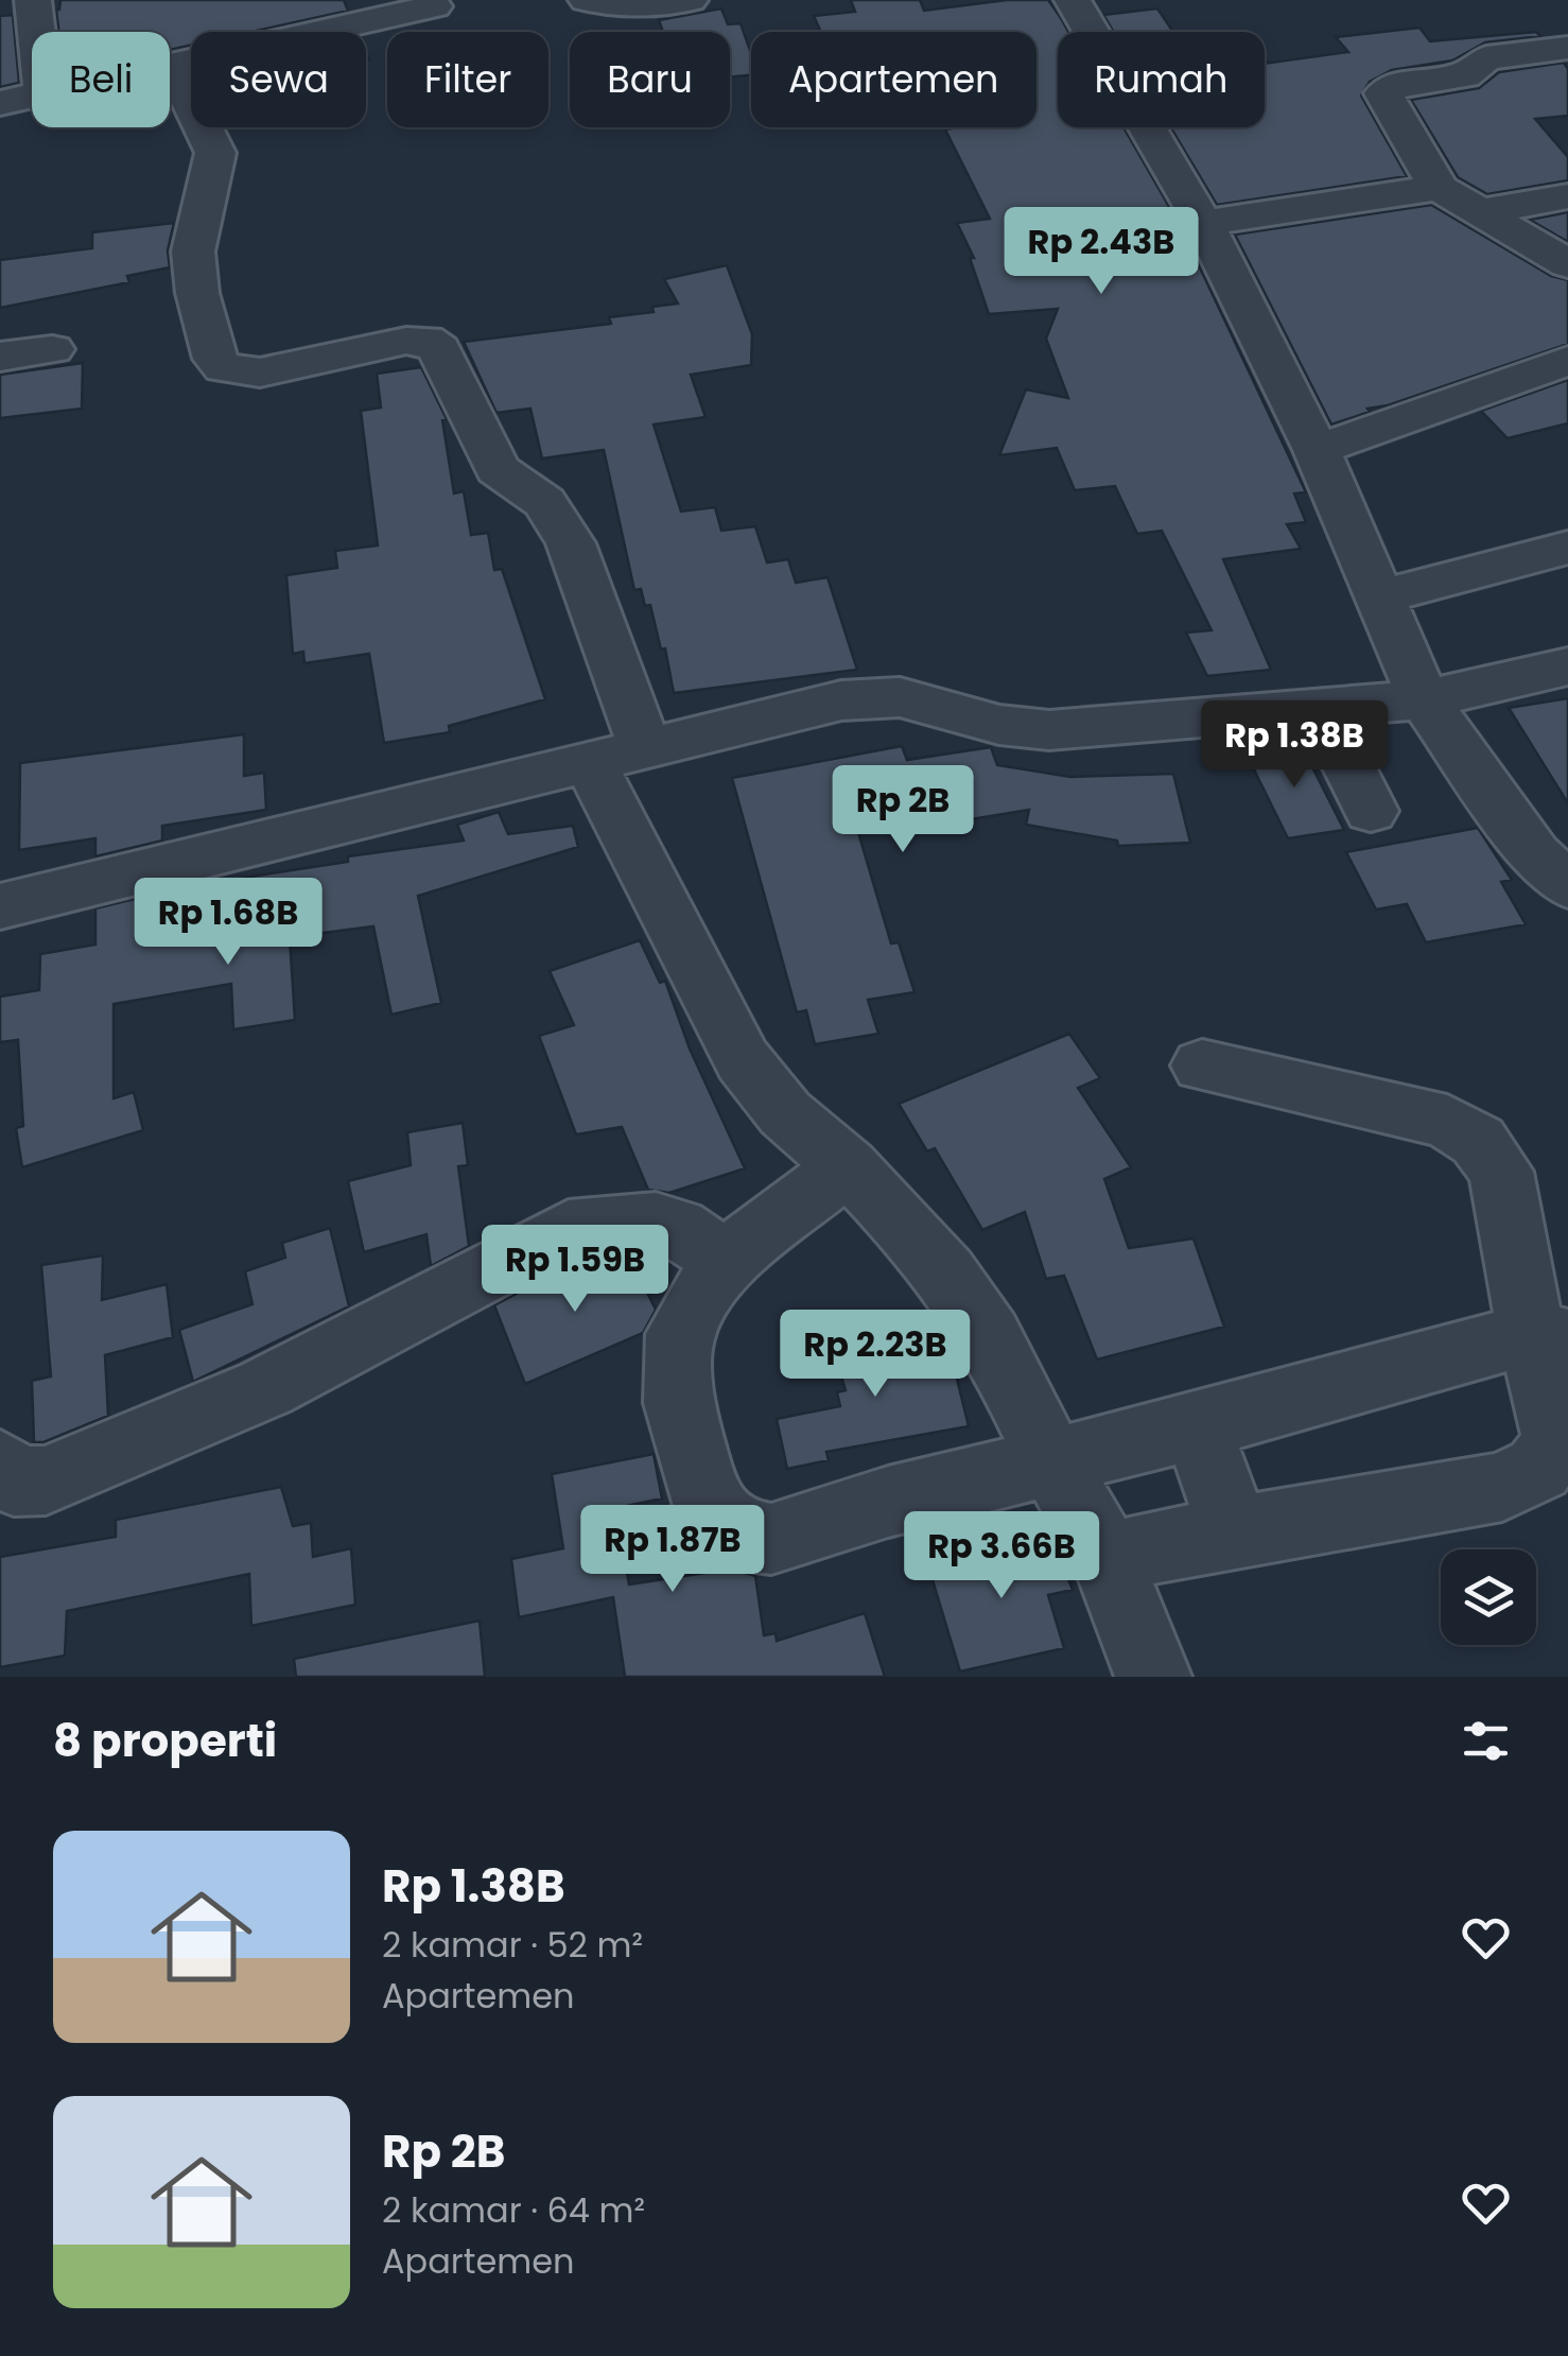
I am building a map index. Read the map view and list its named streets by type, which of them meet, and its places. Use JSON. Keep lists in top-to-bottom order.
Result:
{
  "page": {
    "chip": [
      "Beli",
      "Sewa",
      "Filter",
      "Baru",
      "Apartemen",
      "Rumah"
    ],
    "price": [
      "Rp 2.43B",
      "Rp 1.38B",
      "Rp 2B",
      "Rp 1.68B",
      "Rp 1.59B",
      "Rp 2.23B",
      "Rp 1.87B",
      "Rp 3.66B"
    ],
    "heading": "8 properti",
    "list": [
      {
        "name": "Rp 1.38B",
        "note": "2 kamar · 52 m² · Apartemen"
      },
      {
        "name": "Rp 2B",
        "note": "2 kamar · 64 m² · Apartemen"
      }
    ]
  }
}
